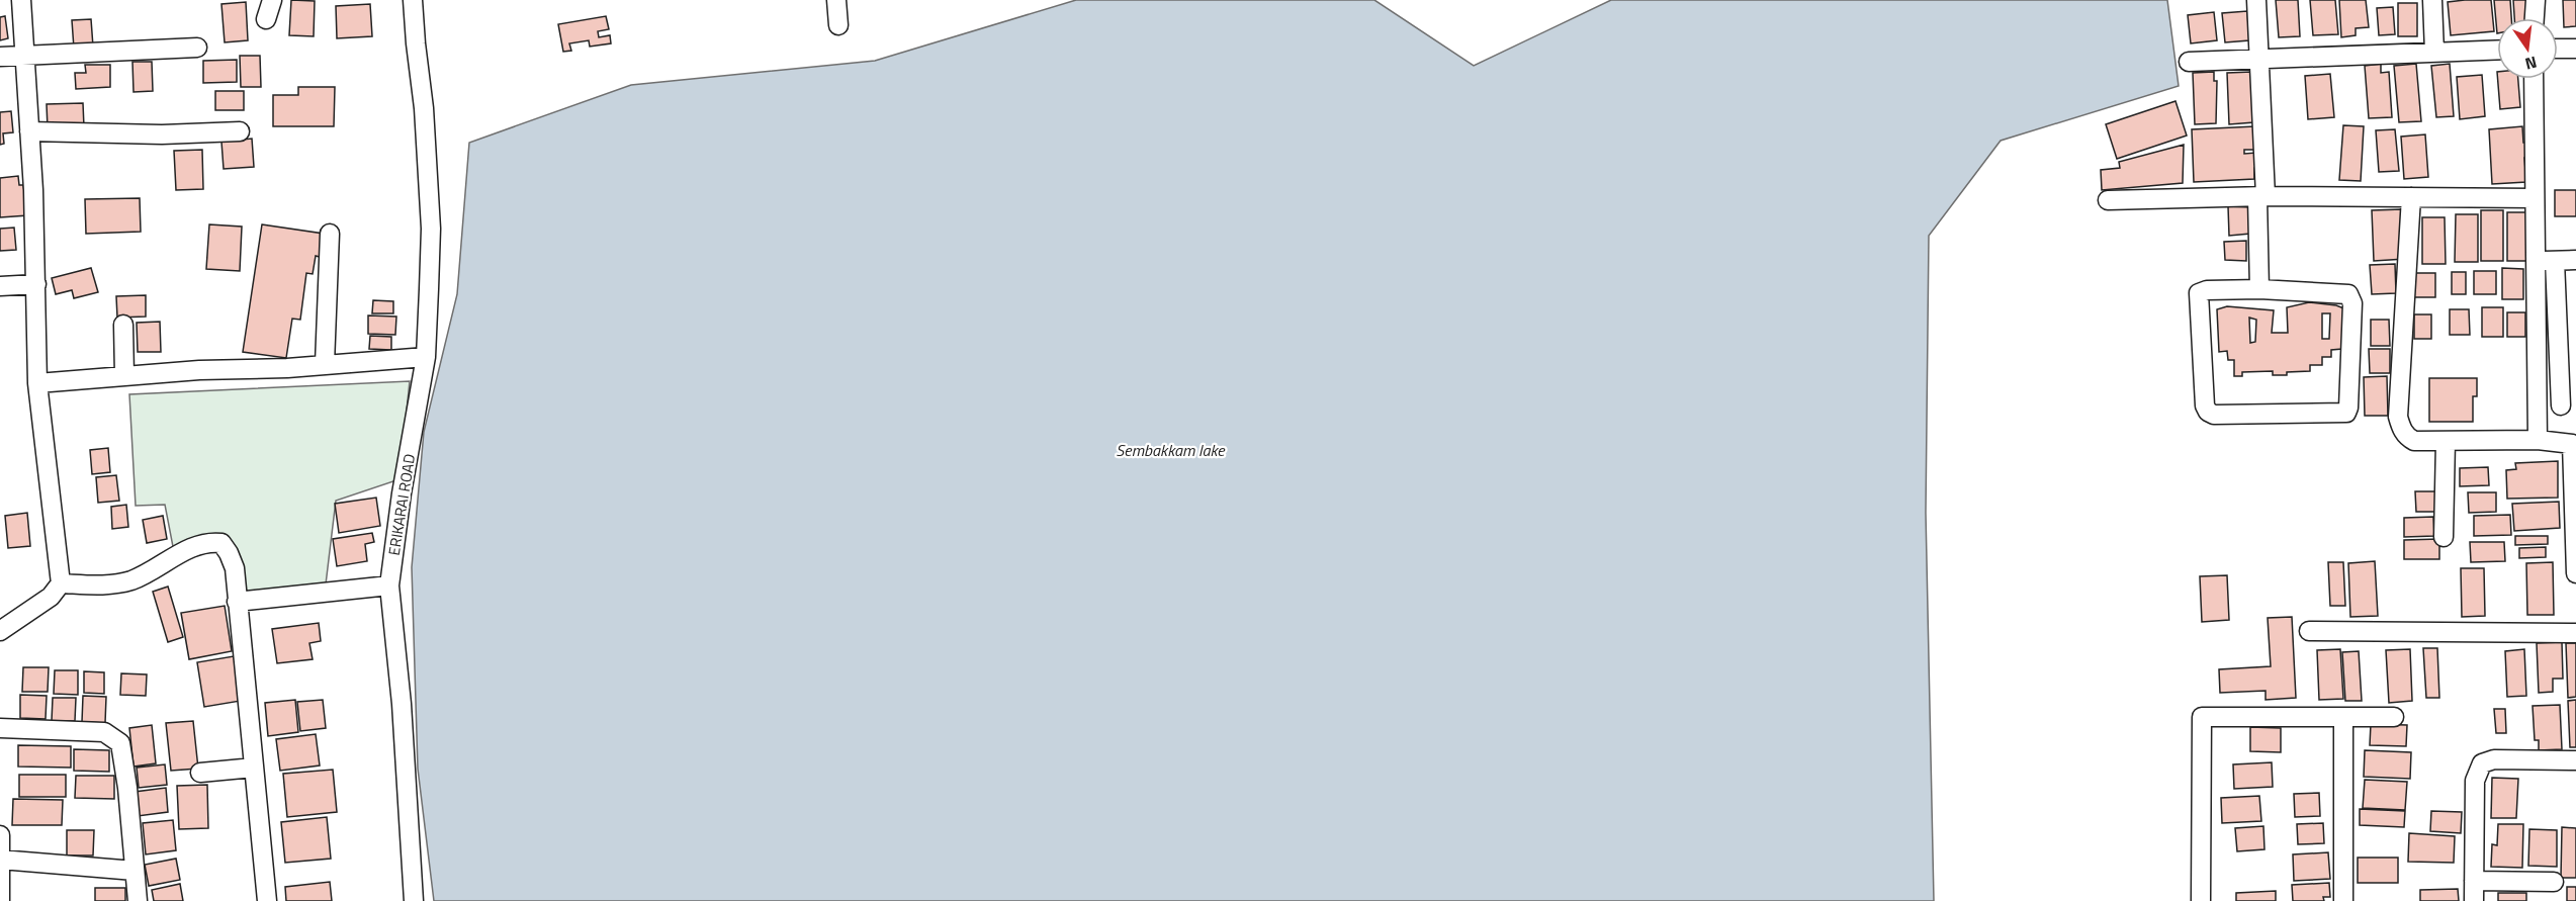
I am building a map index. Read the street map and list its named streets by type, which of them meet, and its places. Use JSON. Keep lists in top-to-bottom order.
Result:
{
  "streets": {
    "street": ["ERIKARAI ROAD"]
  },
  "water": ["Sembakkam lake"],
  "north": "bottom"
}
